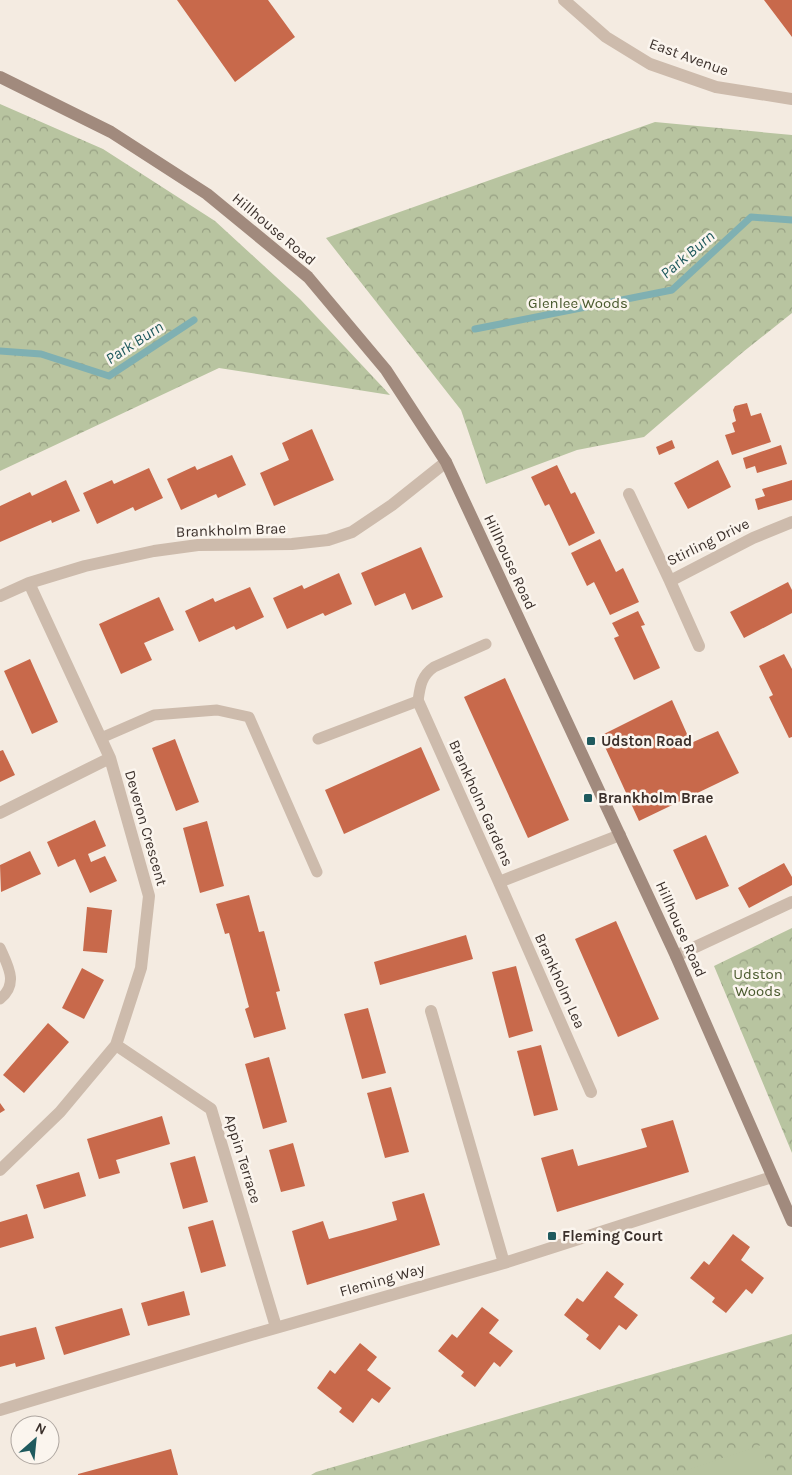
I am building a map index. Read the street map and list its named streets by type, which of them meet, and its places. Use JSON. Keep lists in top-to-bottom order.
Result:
{
  "streets": {
    "street": [
      "East Avenue",
      "Hillhouse Road",
      "Brankholm Brae",
      "Stirling Drive",
      "Brankholm Gardens",
      "Deveron Crescent",
      "Brankholm Lea",
      "Appin Terrace",
      "Fleming Way"
    ]
  },
  "crossings": [
    ["Hillhouse Road", "Brankholm Brae"],
    ["Hillhouse Road", "Brankholm Gardens"],
    ["Hillhouse Road", "Fleming Way"],
    ["Brankholm Brae", "Deveron Crescent"],
    ["Brankholm Gardens", "Brankholm Lea"],
    ["Deveron Crescent", "Appin Terrace"],
    ["Appin Terrace", "Fleming Way"]
  ],
  "water": ["Park Burn"],
  "parks": ["Glenlee Woods", "Udston Woods"],
  "places": {
    "transit": ["Udston Road", "Brankholm Brae", "Fleming Court"]
  },
  "north": "top right"
}
